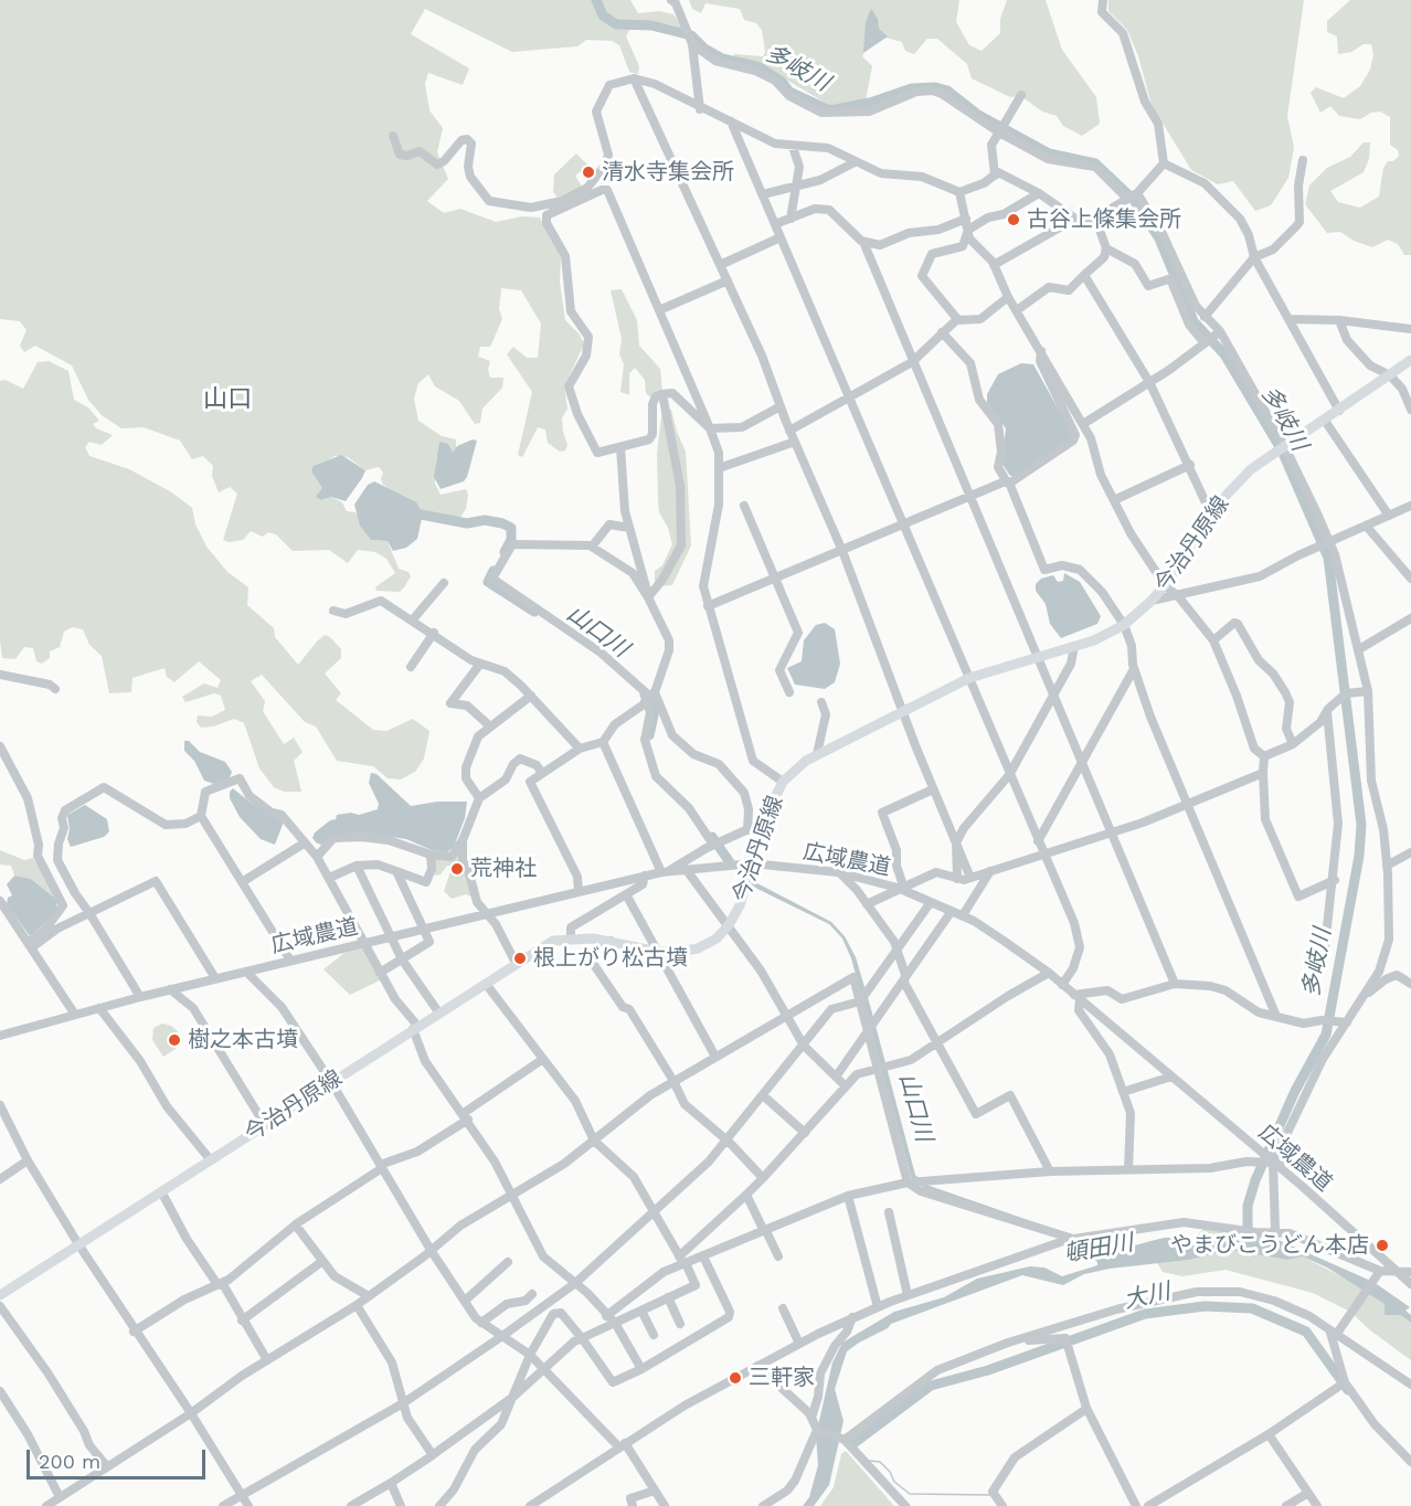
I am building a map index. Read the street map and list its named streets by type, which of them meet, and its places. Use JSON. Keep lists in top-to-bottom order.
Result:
{
  "streets": {
    "main road": ["今治丹原線"],
    "street": ["広域農道"]
  },
  "crossings": [
    ["今治丹原線", "広域農道"]
  ],
  "districts": ["山口"],
  "water": [
    "多岐川",
    "山口川",
    "頓田川",
    "大川"
  ],
  "places": [
    "清水寺集会所",
    "古谷上條集会所",
    "荒神社",
    "根上がり松古墳",
    "樹之本古墳",
    "やまびこうどん本店",
    "三軒家"
  ],
  "scale_bar": "200 m"
}
